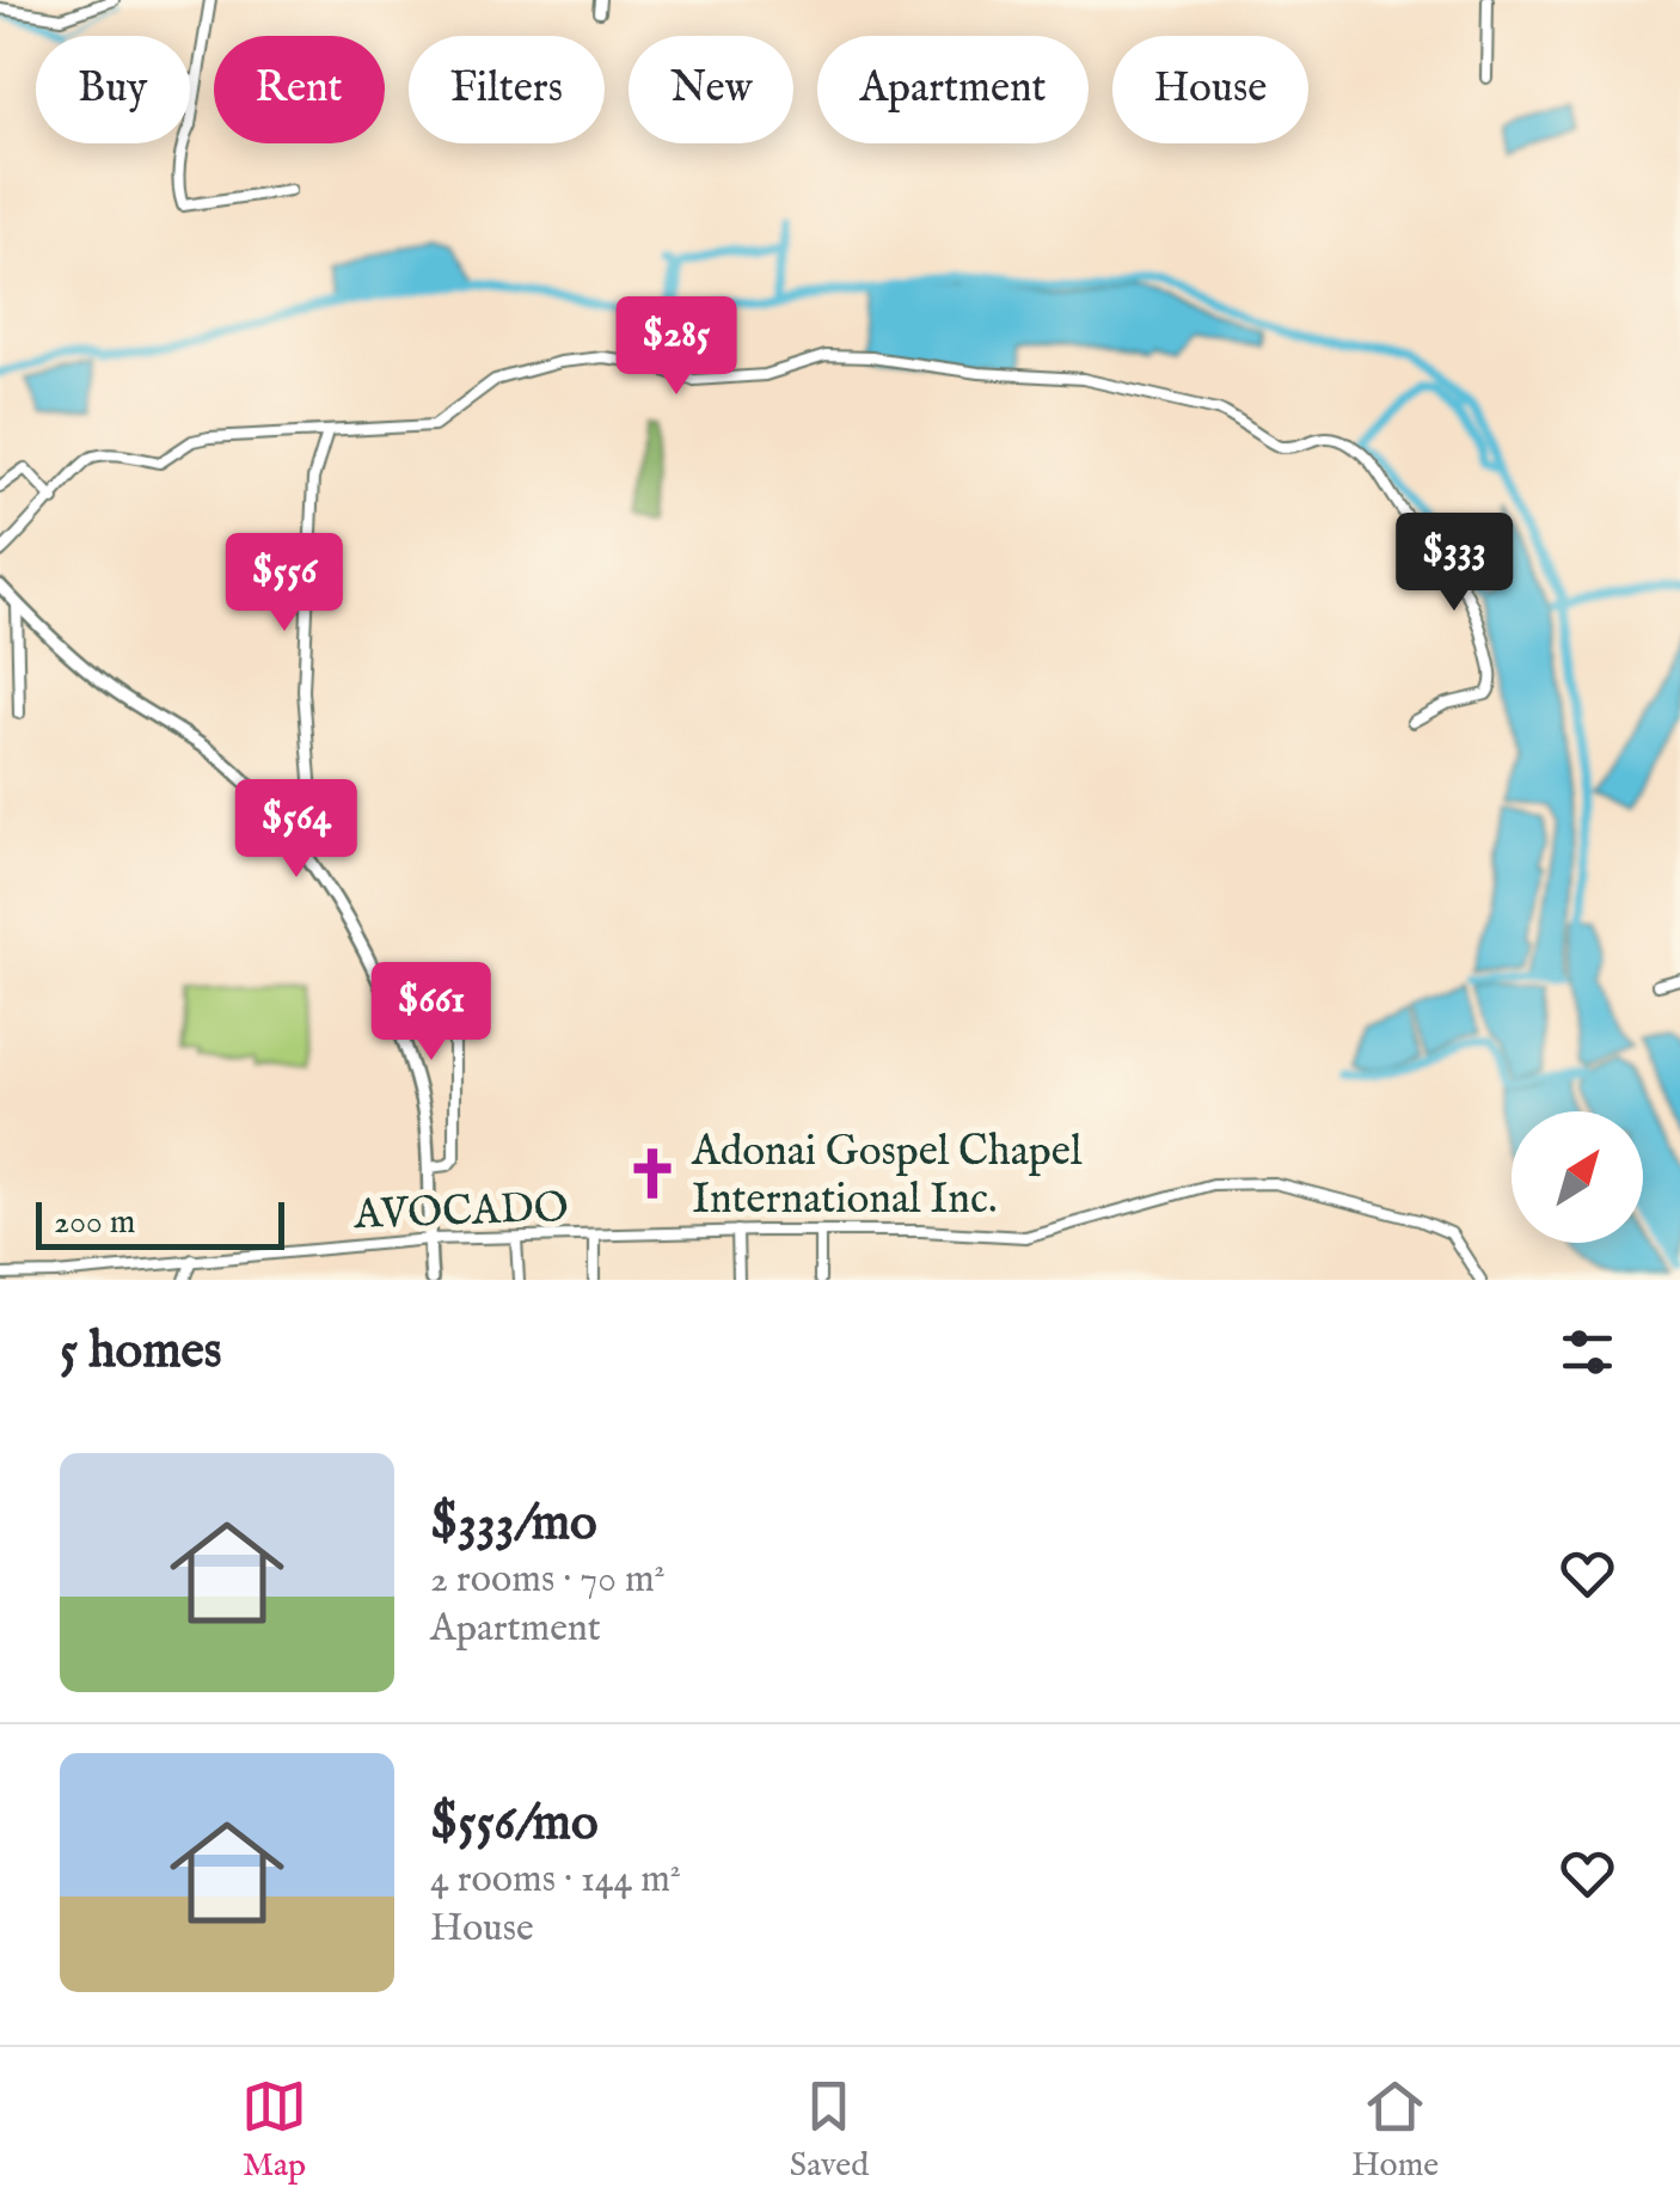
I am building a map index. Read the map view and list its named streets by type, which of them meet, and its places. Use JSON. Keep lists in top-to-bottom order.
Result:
{
  "streets": {
    "street": ["AVOCADO"]
  },
  "places": {
    "church": ["Adonai Gospel Chapel International Inc."]
  },
  "scale_bar": "200 m",
  "north": "top right",
  "page": {
    "chip": [
      "Buy",
      "Rent",
      "Filters",
      "New",
      "Apartment",
      "House"
    ],
    "price": [
      "$285",
      "$333",
      "$556",
      "$564",
      "$661"
    ],
    "scale": "200 m",
    "heading": "5 homes",
    "list": [
      {
        "name": "$333/mo",
        "note": "2 rooms · 70 m² · Apartment"
      },
      {
        "name": "$556/mo",
        "note": "4 rooms · 144 m² · House"
      }
    ],
    "tabs": ["Map", "Saved", "Home"]
  }
}
